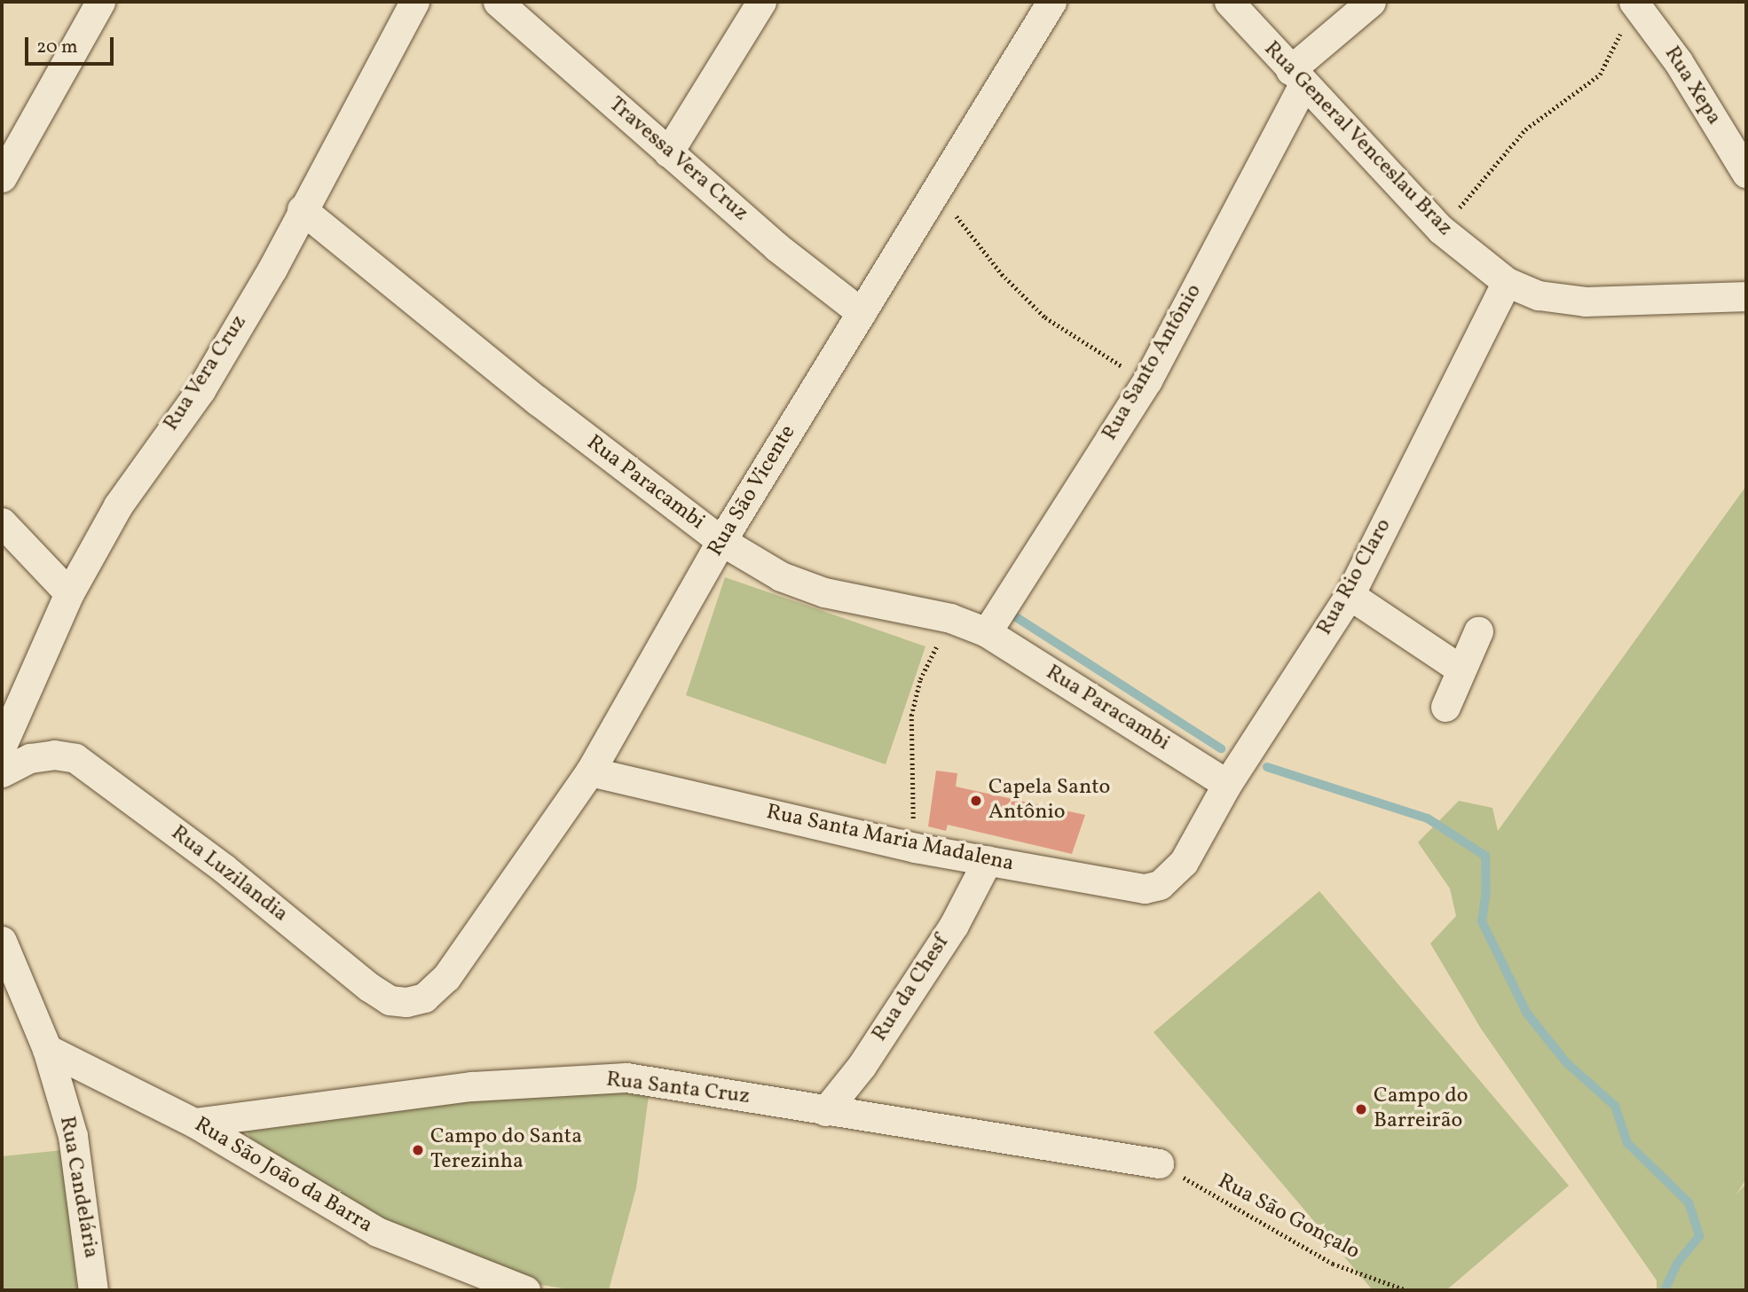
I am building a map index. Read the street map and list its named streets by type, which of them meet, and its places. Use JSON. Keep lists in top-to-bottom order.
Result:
{
  "streets": {
    "street": [
      "Rua Xepa",
      "Rua General Venceslau Braz",
      "Travessa Vera Cruz",
      "Rua Santo Antônio",
      "Rua Vera Cruz",
      "Rua Paracambi",
      "Rua São Vicente",
      "Rua Rio Claro",
      "Rua Santa Maria Madalena",
      "Rua Luzilandia",
      "Rua da Chesf",
      "Rua Santa Cruz",
      "Rua São João da Barra",
      "Rua Candelária"
    ],
    "path": ["Rua São Gonçalo"]
  },
  "crossings": [
    ["Rua General Venceslau Braz", "Rua Santo Antônio"],
    ["Rua General Venceslau Braz", "Rua Rio Claro"],
    ["Travessa Vera Cruz", "Rua São Vicente"],
    ["Rua Santo Antônio", "Rua Paracambi"],
    ["Rua Vera Cruz", "Rua Paracambi"],
    ["Rua Paracambi", "Rua São Vicente"],
    ["Rua Paracambi", "Rua Rio Claro"],
    ["Rua São Vicente", "Rua Santa Maria Madalena"],
    ["Rua São Vicente", "Rua Luzilandia"],
    ["Rua Rio Claro", "Rua Santa Maria Madalena"],
    ["Rua Santa Maria Madalena", "Rua da Chesf"],
    ["Rua da Chesf", "Rua Santa Cruz"],
    ["Rua Santa Cruz", "Rua São João da Barra"],
    ["Rua Santa Cruz", "Rua São Gonçalo"],
    ["Rua São João da Barra", "Rua Candelária"]
  ],
  "places": ["Capela Santo Antônio", "Campo do Barreirão", "Campo do Santa Terezinha"],
  "scale_bar": "20 m"
}
